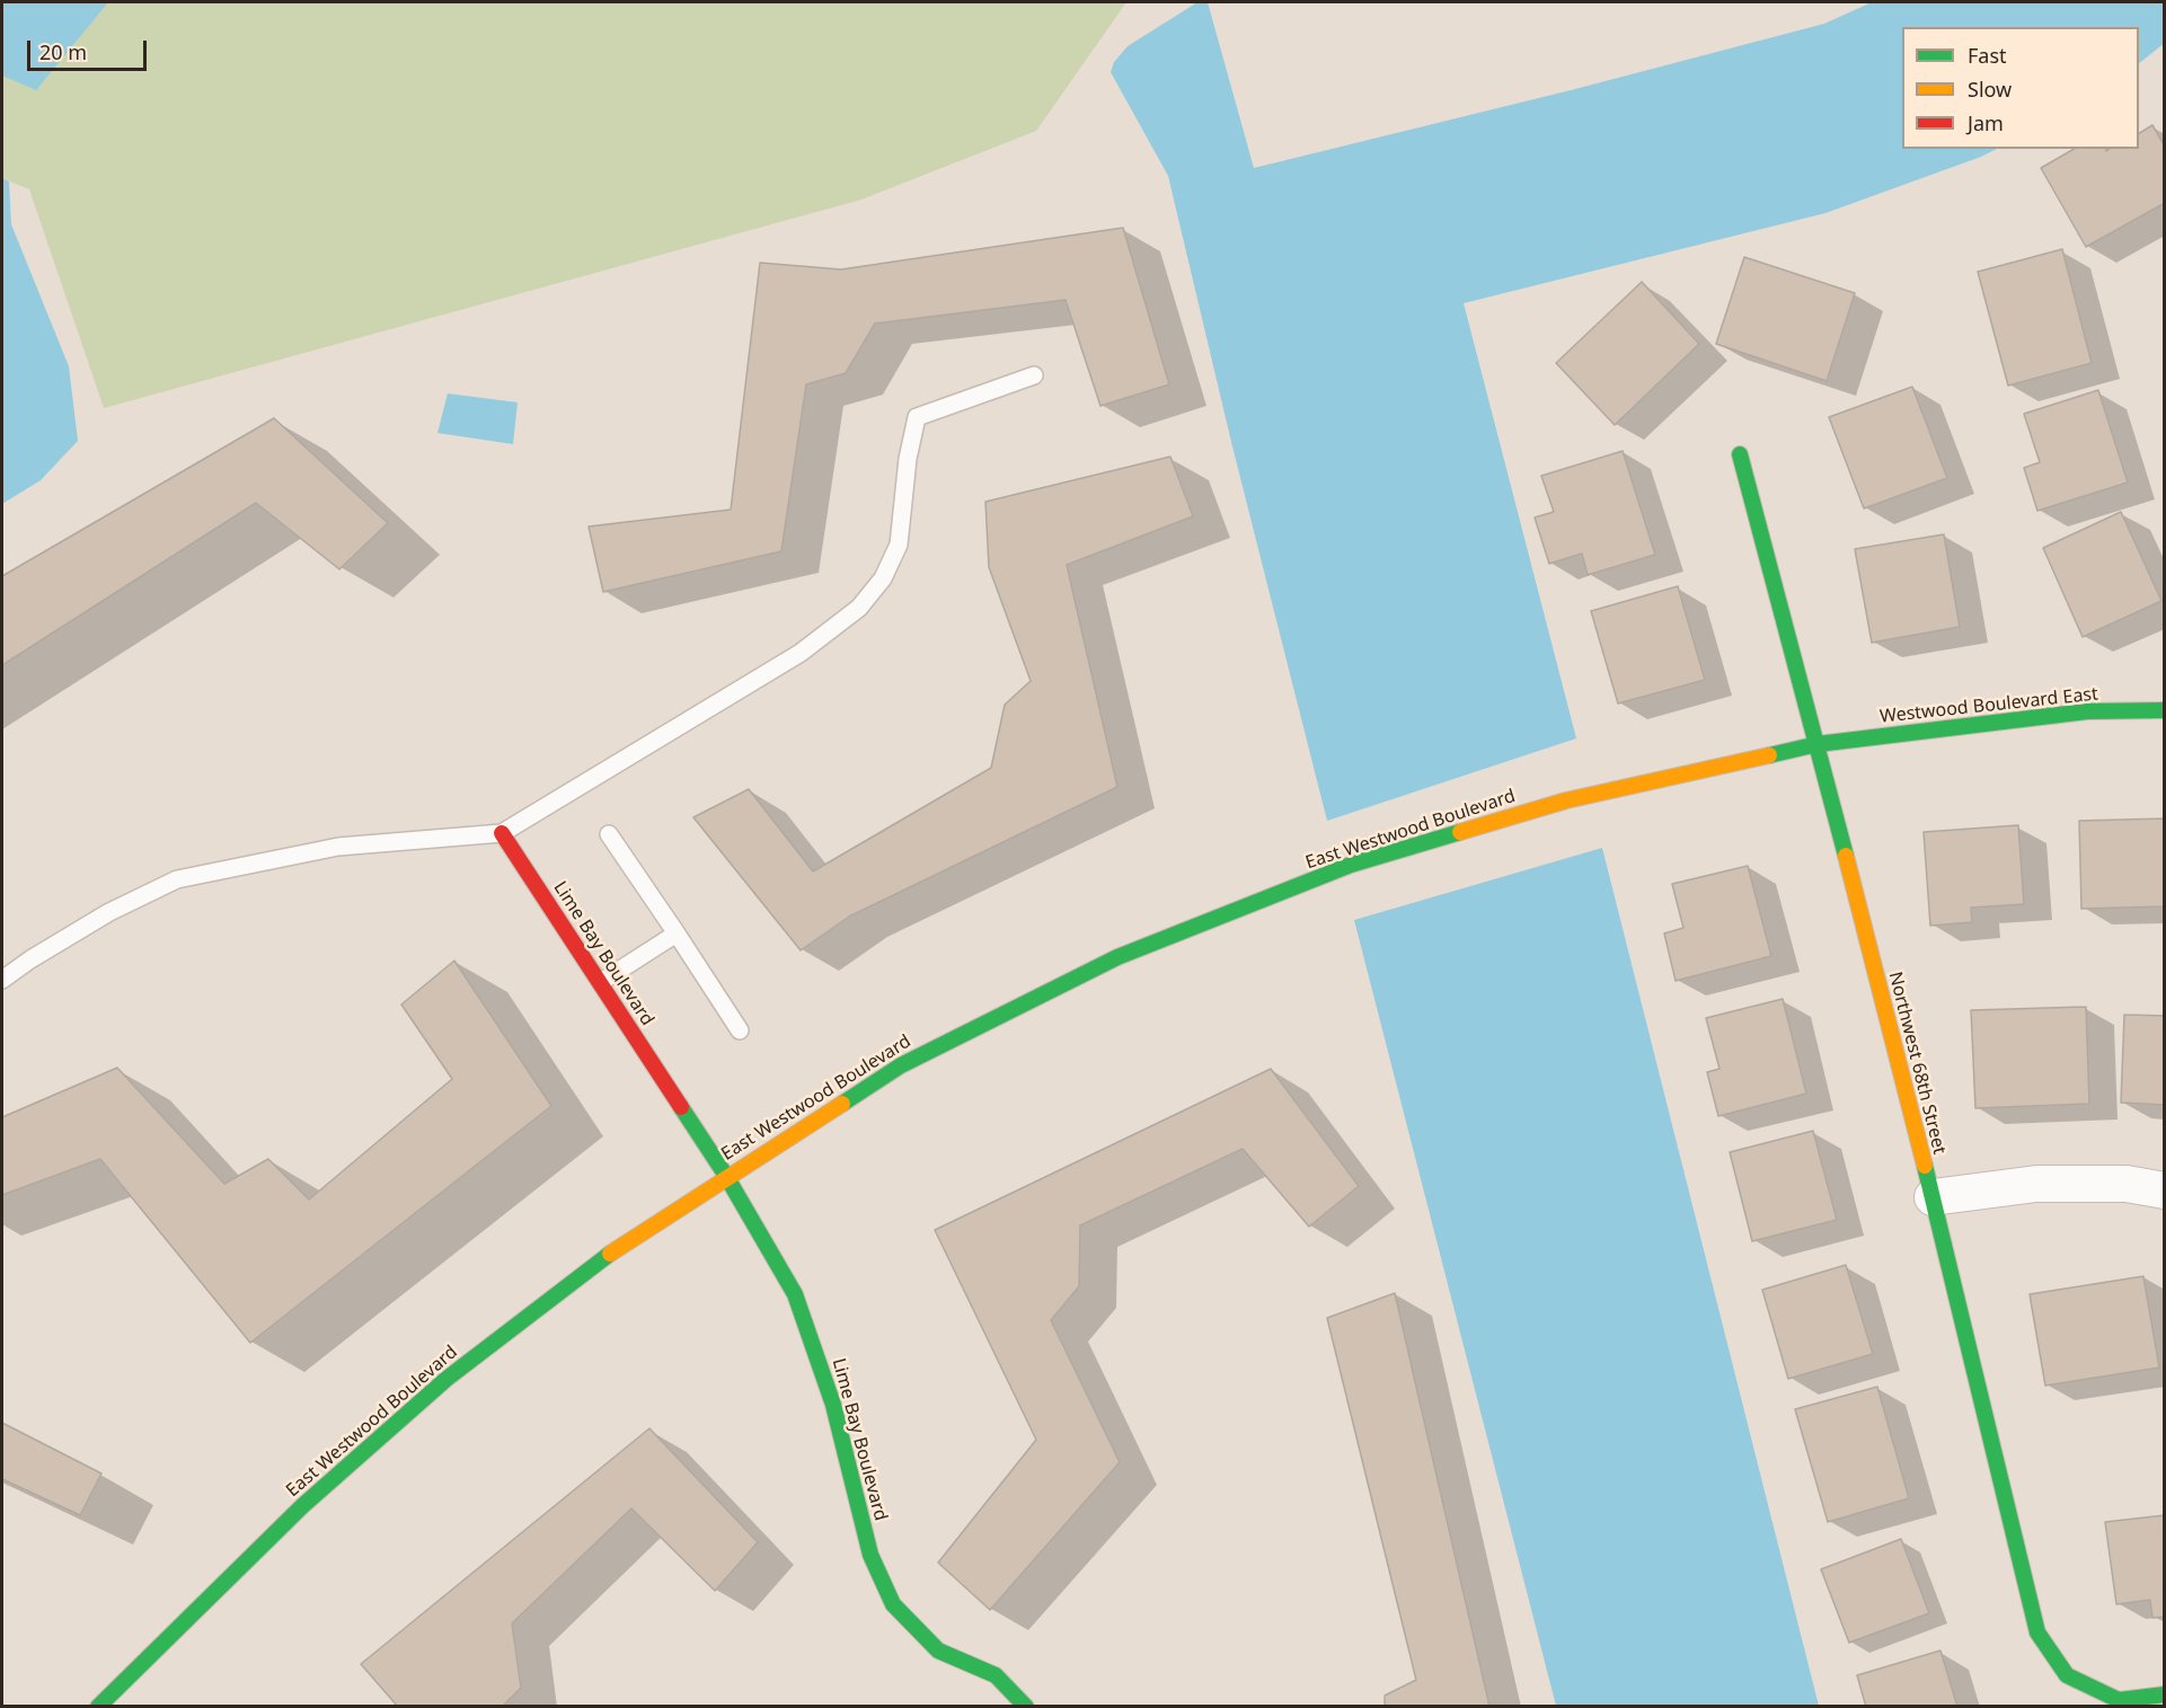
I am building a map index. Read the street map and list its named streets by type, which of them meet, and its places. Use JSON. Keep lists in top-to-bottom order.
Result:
{
  "streets": {
    "street": [
      "Westwood Boulevard East",
      "East Westwood Boulevard",
      "Lime Bay Boulevard",
      "Northwest 68th Street"
    ]
  },
  "crossings": [
    ["Westwood Boulevard East", "East Westwood Boulevard"],
    ["Westwood Boulevard East", "Northwest 68th Street"],
    ["East Westwood Boulevard", "Lime Bay Boulevard"],
    ["East Westwood Boulevard", "Northwest 68th Street"]
  ],
  "legend": ["Fast", "Slow", "Jam"],
  "scale_bar": "20 m"
}
